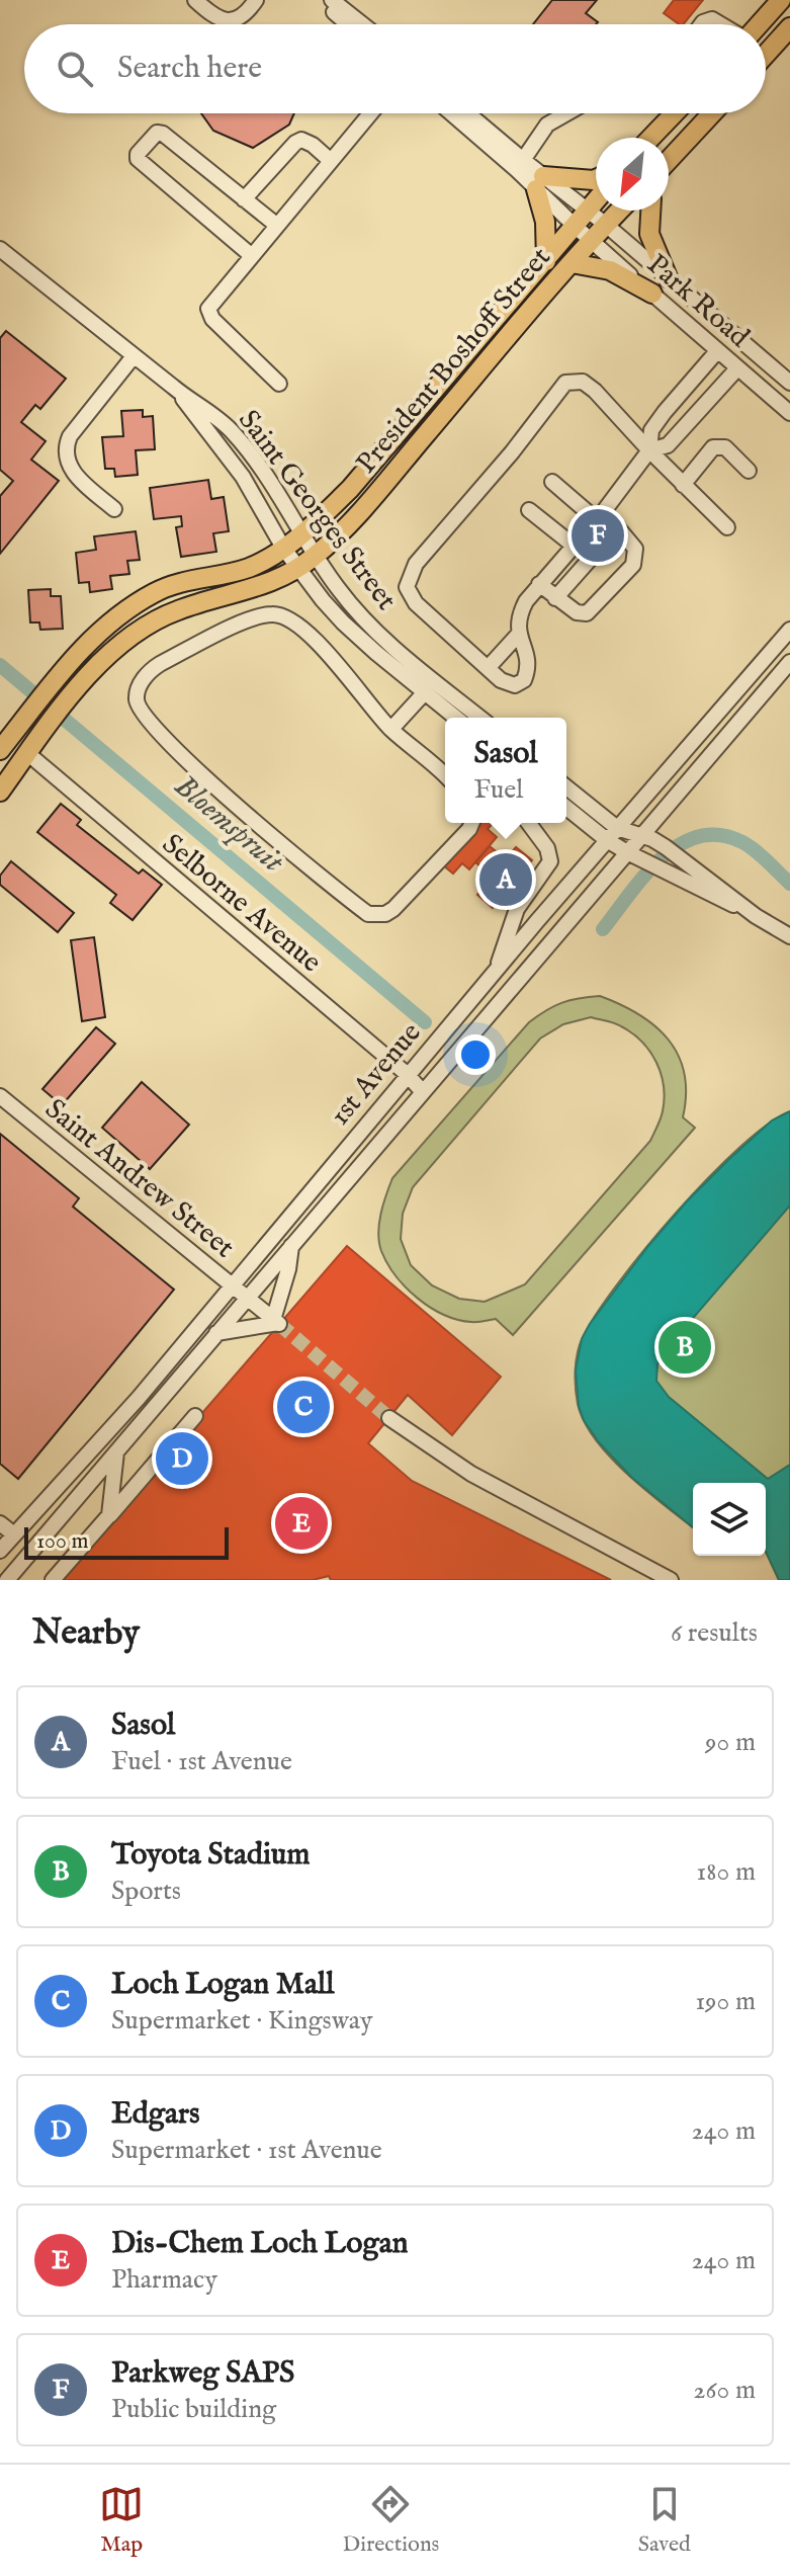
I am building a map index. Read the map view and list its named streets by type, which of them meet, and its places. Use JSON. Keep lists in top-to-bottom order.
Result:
{
  "streets": {
    "main road": ["President Boshoff Street"],
    "street": [
      "Park Road",
      "Saint Georges Street",
      "Selborne Avenue",
      "1st Avenue",
      "Saint Andrew Street"
    ]
  },
  "crossings": [
    ["Park Road", "President Boshoff Street"],
    ["President Boshoff Street", "Saint Georges Street"],
    ["President Boshoff Street", "Selborne Avenue"],
    ["Selborne Avenue", "1st Avenue"],
    ["1st Avenue", "Saint Andrew Street"]
  ],
  "water": ["Bloemspruit"],
  "scale_bar": "100 m",
  "north": "bottom left",
  "page": {
    "search": "Search here",
    "pins": [
      "F",
      "A",
      "B",
      "C",
      "D",
      "E"
    ],
    "popup": ["Sasol", "Fuel"],
    "scale": "100 m",
    "heading": ["Nearby", "6 results"],
    "list": [
      {
        "mark": "A",
        "name": "Sasol",
        "note": "Fuel · 1st Avenue",
        "value": "90 m"
      },
      {
        "mark": "B",
        "name": "Toyota Stadium",
        "note": "Sports",
        "value": "180 m"
      },
      {
        "mark": "C",
        "name": "Loch Logan Mall",
        "note": "Supermarket · Kingsway",
        "value": "190 m"
      },
      {
        "mark": "D",
        "name": "Edgars",
        "note": "Supermarket · 1st Avenue",
        "value": "240 m"
      },
      {
        "mark": "E",
        "name": "Dis-Chem Loch Logan",
        "note": "Pharmacy",
        "value": "240 m"
      },
      {
        "mark": "F",
        "name": "Parkweg SAPS",
        "note": "Public building",
        "value": "260 m"
      }
    ],
    "nav": ["Map", "Directions", "Saved"]
  }
}
